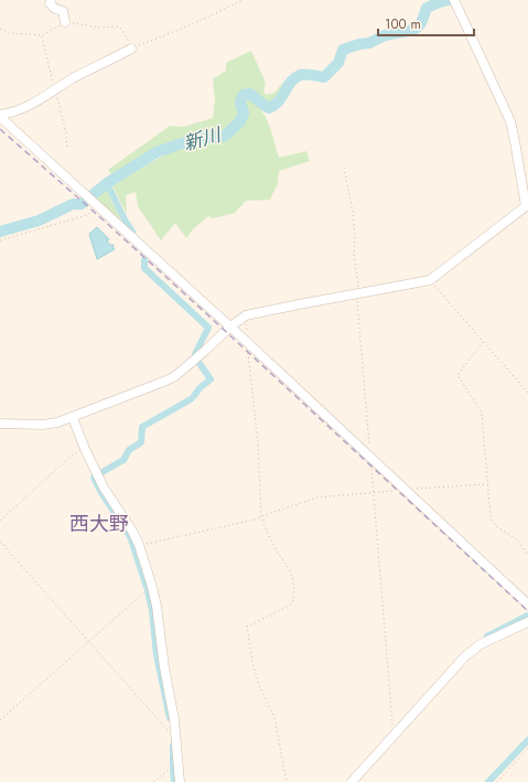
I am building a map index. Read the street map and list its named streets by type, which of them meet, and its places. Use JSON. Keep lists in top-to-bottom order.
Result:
{
  "districts": ["西大野"],
  "water": ["新川"],
  "scale_bar": "100 m"
}
